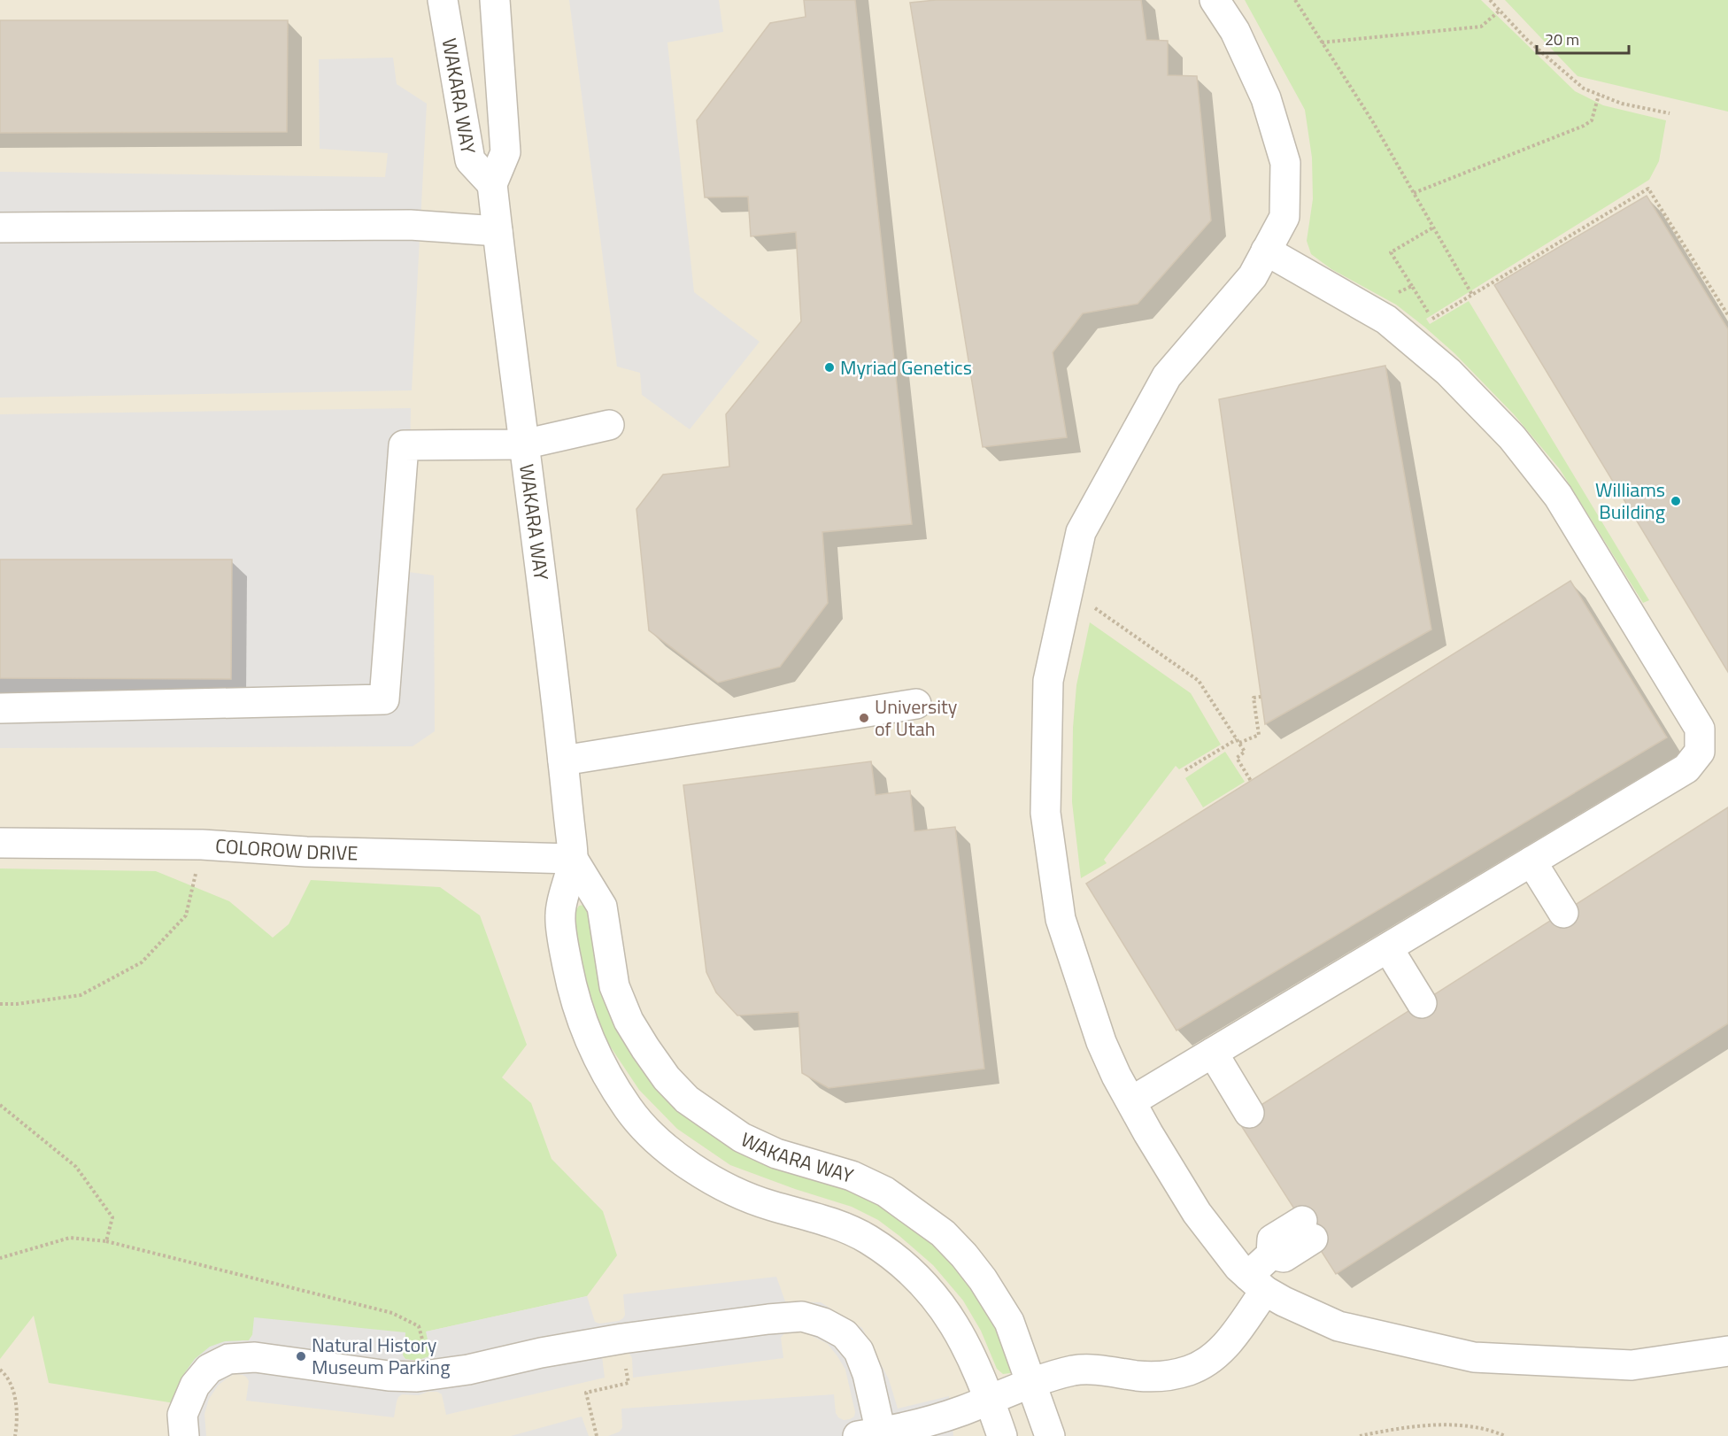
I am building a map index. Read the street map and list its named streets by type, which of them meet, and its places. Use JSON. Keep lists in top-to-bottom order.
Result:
{
  "streets": {
    "street": ["WAKARA WAY", "COLOROW DRIVE"]
  },
  "crossings": [
    ["WAKARA WAY", "COLOROW DRIVE"]
  ],
  "places": [
    "Myriad Genetics",
    "Williams Building",
    "University of Utah",
    "Natural History Museum Parking"
  ],
  "scale_bar": "20 m"
}
